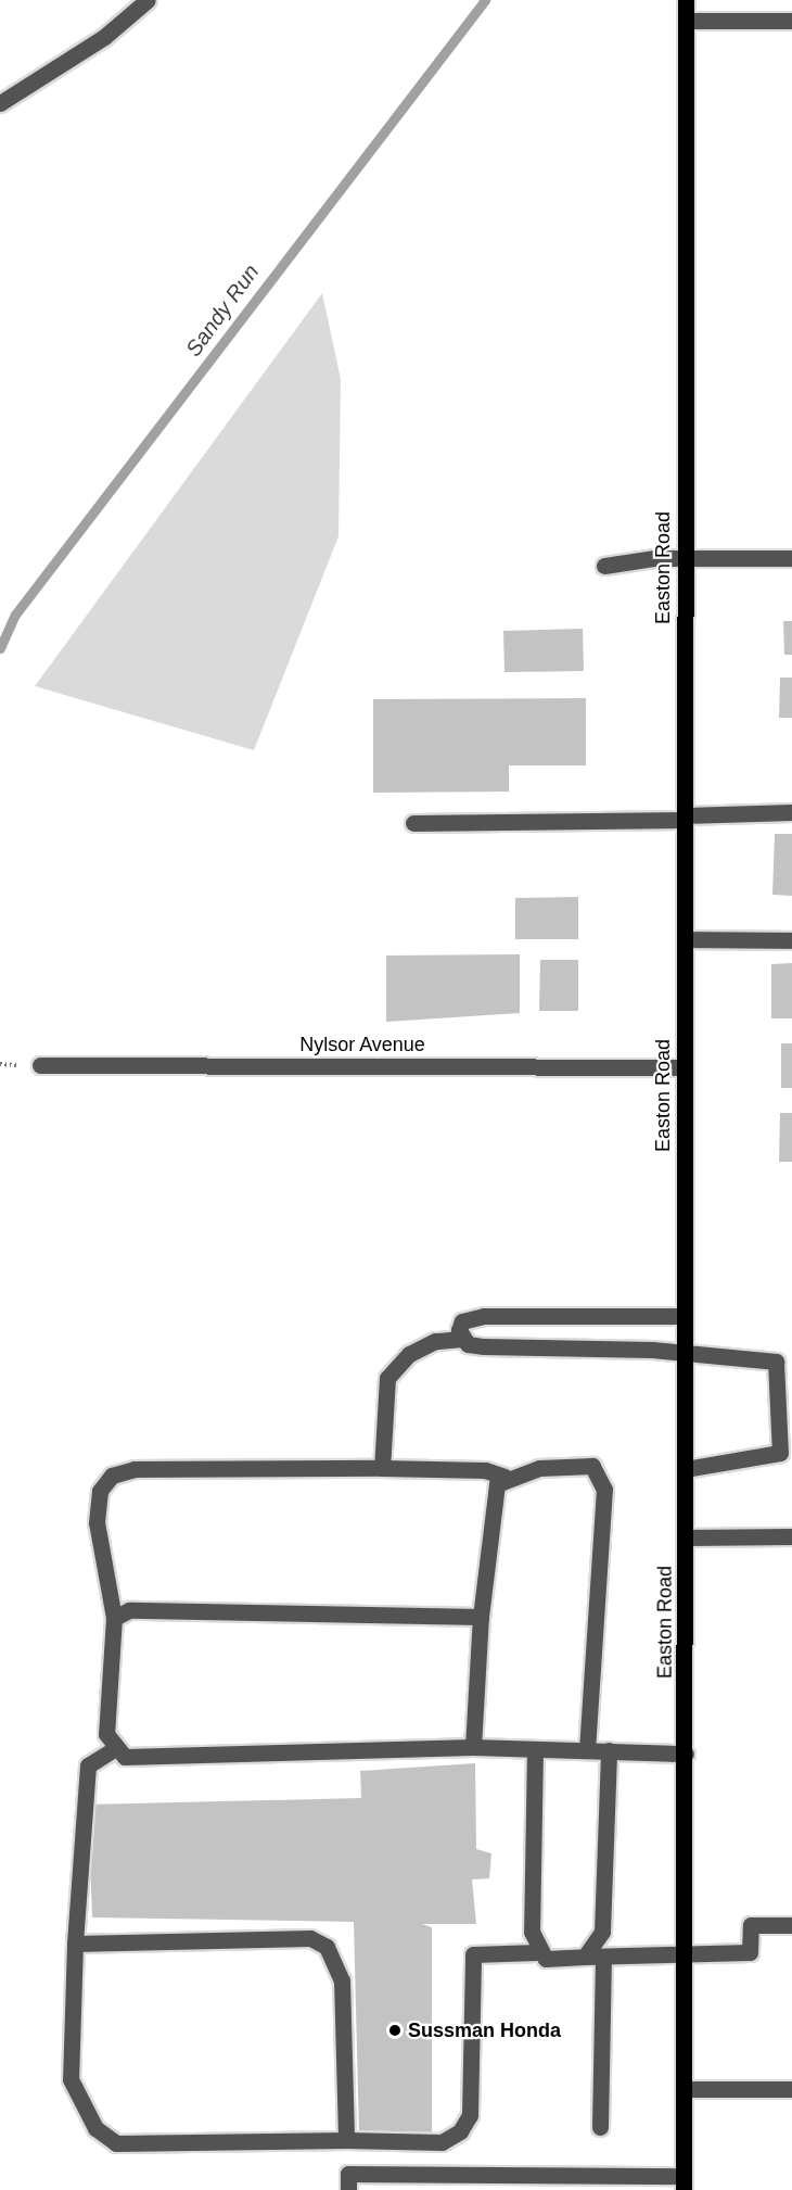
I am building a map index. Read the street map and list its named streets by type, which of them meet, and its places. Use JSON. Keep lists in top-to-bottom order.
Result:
{
  "streets": {
    "main road": ["Easton Road"],
    "street": ["Nylsor Avenue"]
  },
  "crossings": [
    ["Easton Road", "Nylsor Avenue"]
  ],
  "water": ["Sandy Run"],
  "places": ["Sussman Honda"]
}
